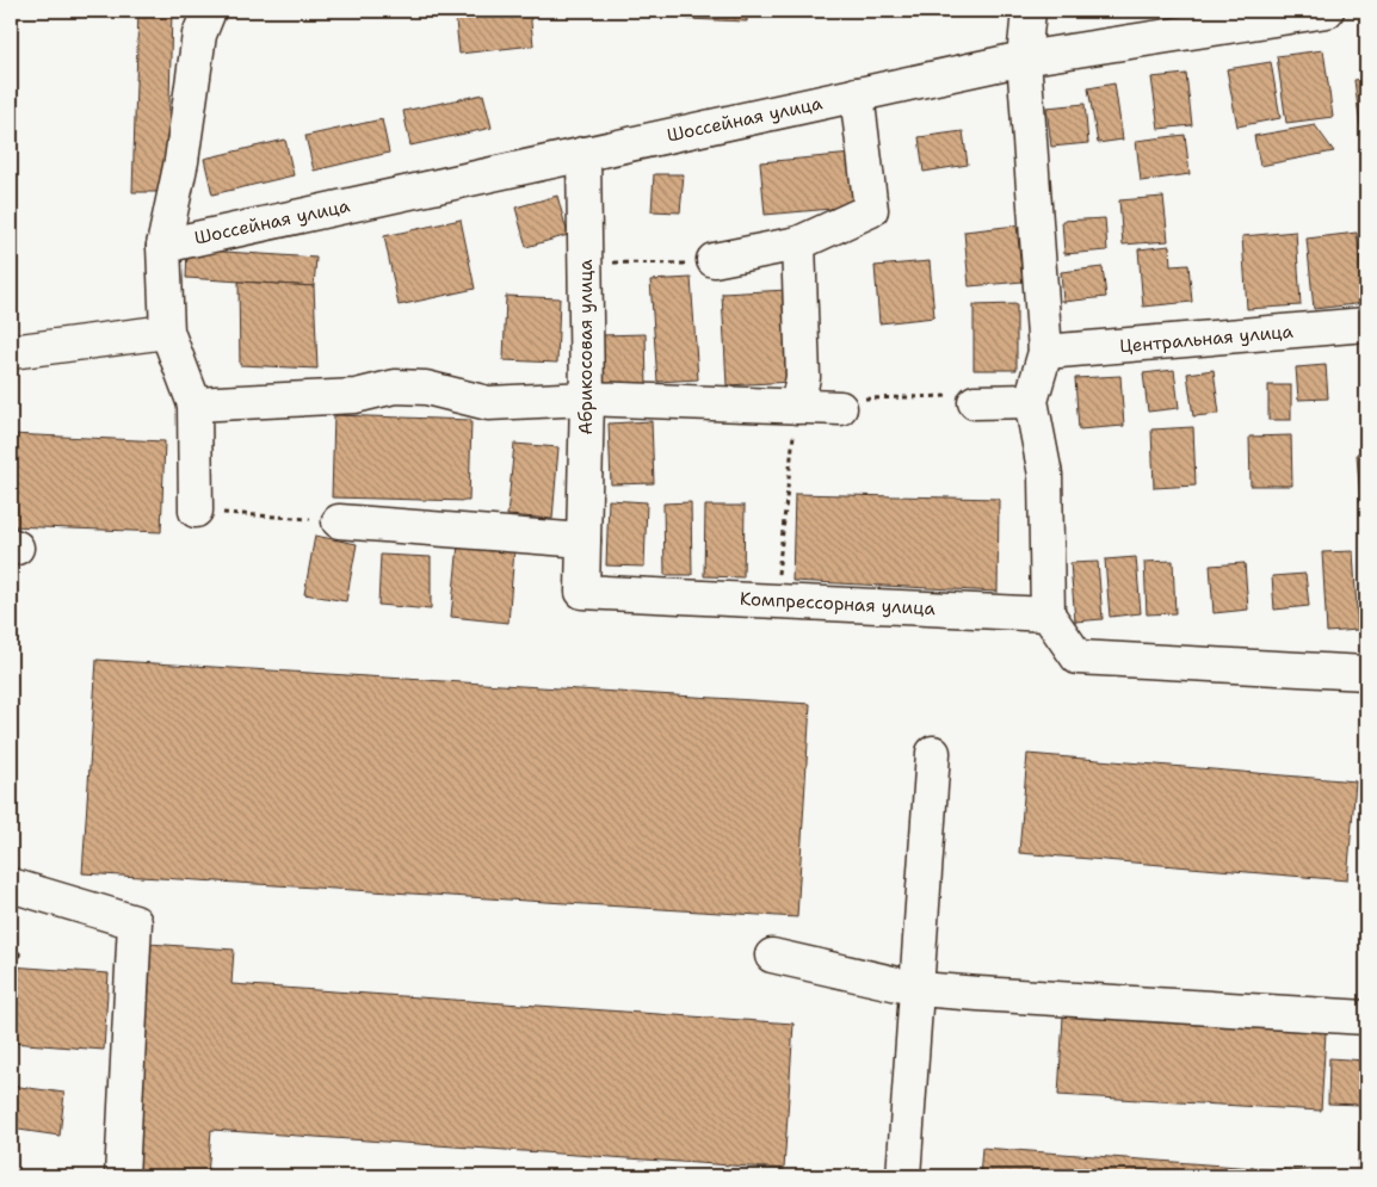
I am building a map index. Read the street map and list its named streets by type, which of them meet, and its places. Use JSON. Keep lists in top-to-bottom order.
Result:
{
  "streets": {
    "street": [
      "Шоссейная улица",
      "Центральная улица",
      "Абрикосовая улица",
      "Компрессорная улица"
    ]
  },
  "crossings": [
    ["Шоссейная улица", "Абрикосовая улица"],
    ["Абрикосовая улица", "Компрессорная улица"]
  ]
}
